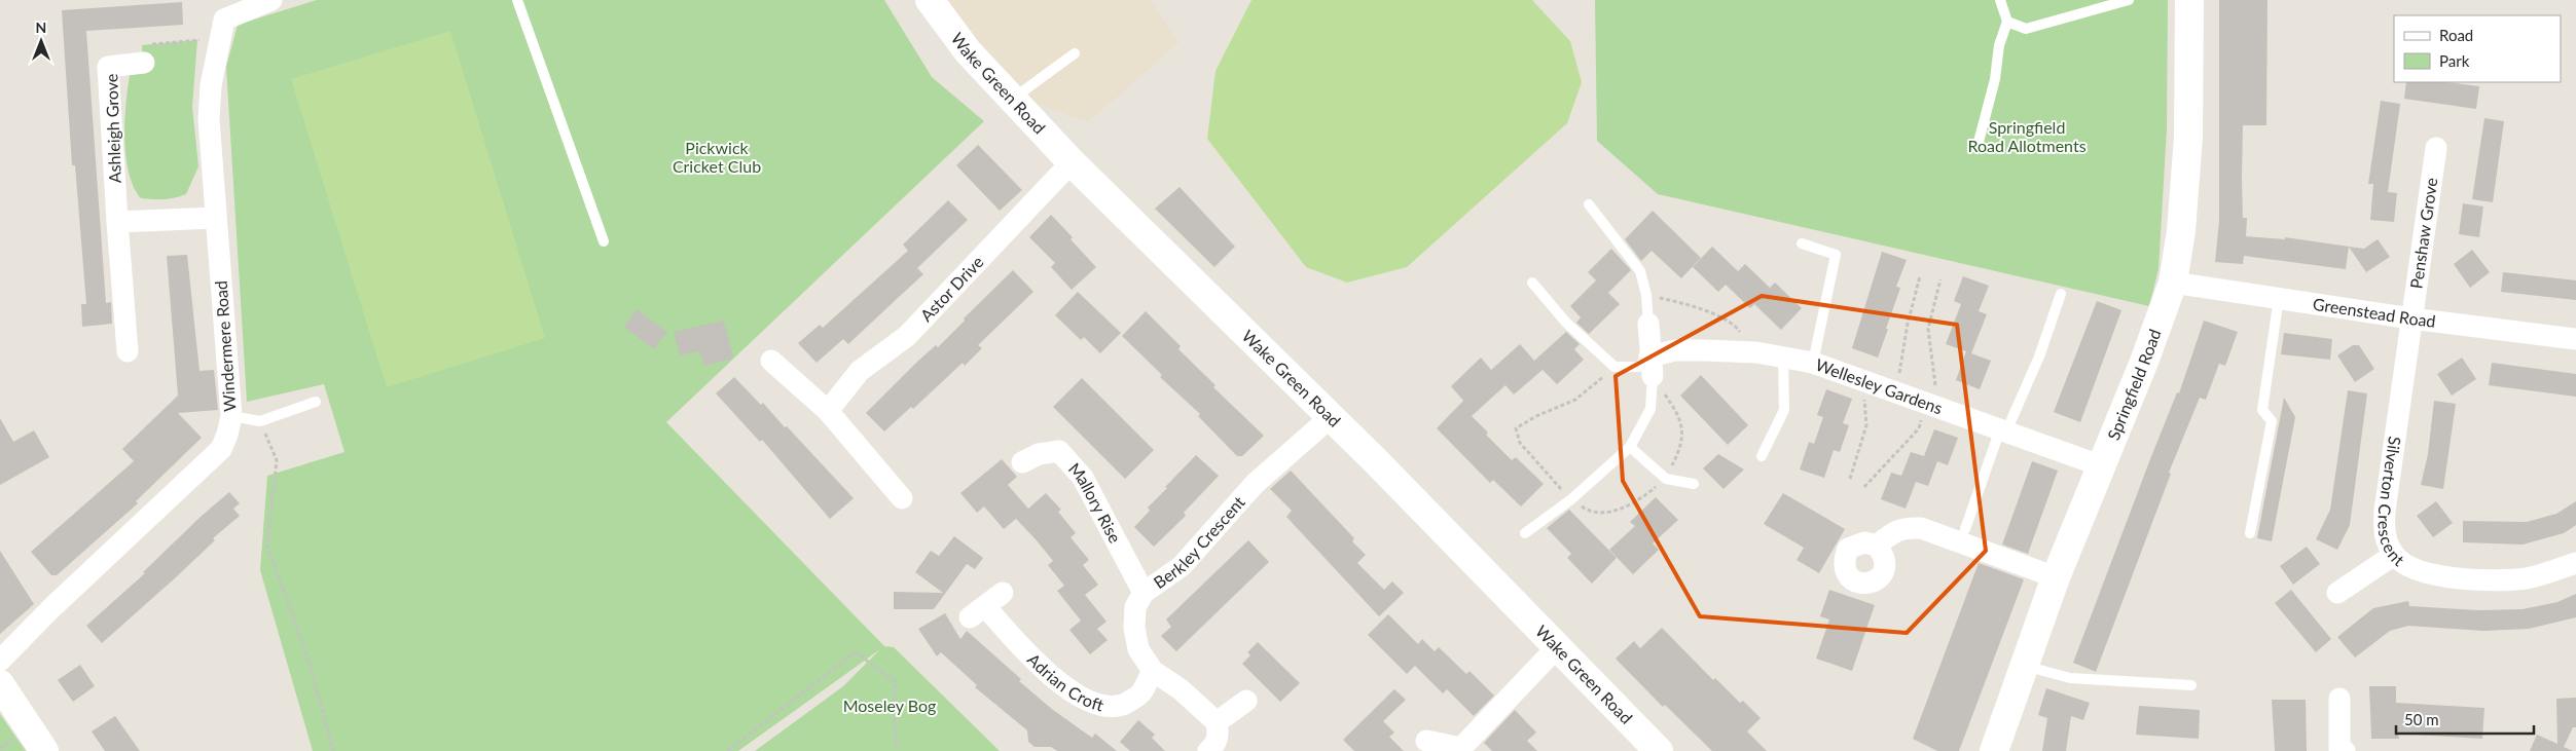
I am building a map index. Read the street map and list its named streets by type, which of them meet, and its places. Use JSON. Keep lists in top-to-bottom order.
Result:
{
  "streets": {
    "street": [
      "Wake Green Road",
      "Ashleigh Grove",
      "Penshaw Grove",
      "Astor Drive",
      "Greenstead Road",
      "Windermere Road",
      "Springfield Road",
      "Wellesley Gardens",
      "Silverton Crescent",
      "Mallory Rise",
      "Berkley Crescent",
      "Adrian Croft"
    ]
  },
  "crossings": [
    ["Wake Green Road", "Astor Drive"],
    ["Wake Green Road", "Berkley Crescent"],
    ["Penshaw Grove", "Greenstead Road"],
    ["Penshaw Grove", "Silverton Crescent"],
    ["Greenstead Road", "Springfield Road"],
    ["Greenstead Road", "Silverton Crescent"],
    ["Springfield Road", "Wellesley Gardens"],
    ["Mallory Rise", "Berkley Crescent"],
    ["Berkley Crescent", "Adrian Croft"]
  ],
  "parks": ["Springfield Road Allotments", "Pickwick Cricket Club", "Moseley Bog"],
  "legend": ["Road", "Park"],
  "scale_bar": "50 m",
  "north": "top"
}
